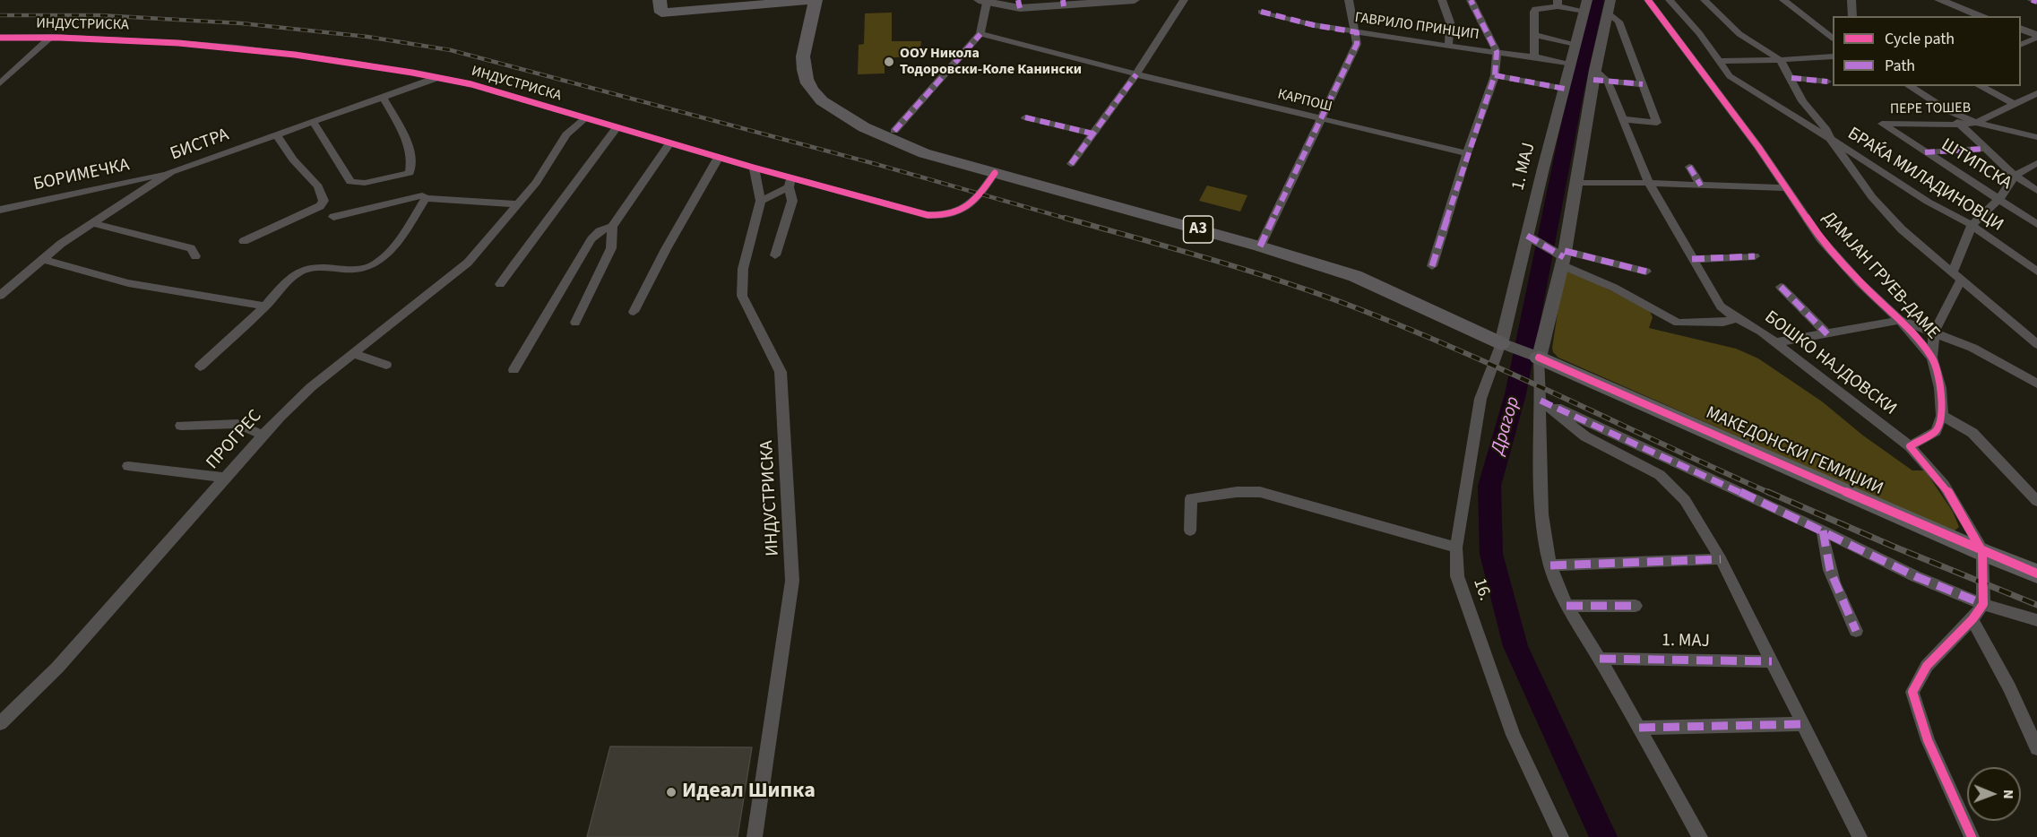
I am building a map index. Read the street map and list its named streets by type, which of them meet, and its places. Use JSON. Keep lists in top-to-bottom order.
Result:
{
  "streets": {
    "main road": ["A3", "МАКЕДОНСКИ ГЕМИЏИИ"],
    "street": [
      "ИНДУСТРИСКА",
      "ГАВРИЛО ПРИНЦИП",
      "КАРПОШ",
      "ПЕРЕ ТОШЕВ",
      "БИСТРА",
      "ШТИПСКА",
      "1. МАЈ",
      "БОРИМЕЧКА",
      "БРАЌА МИЛАДИНОВЦИ",
      "ДАМЈАН ГРУЕВ-ДАМЕ",
      "БОШКО НАЈДОВСКИ",
      "ПРОГРЕС",
      "16."
    ]
  },
  "crossings": [
    ["ИНДУСТРИСКА", "БИСТРА"],
    ["ИНДУСТРИСКА", "A3"],
    ["ИНДУСТРИСКА", "ПРОГРЕС"],
    ["ГАВРИЛО ПРИНЦИП", "1. МАЈ"],
    ["ПЕРЕ ТОШЕВ", "ШТИПСКА"],
    ["БИСТРА", "БОРИМЕЧКА"],
    ["1. МАЈ", "A3"],
    ["1. МАЈ", "16."],
    ["A3", "МАКЕДОНСКИ ГЕМИЏИИ"],
    ["A3", "16."]
  ],
  "water": ["Драгор"],
  "places": ["ООУ Никола Тодоровски-Коле Канински", "Идеал Шипка"],
  "legend": ["Cycle path", "Path"],
  "north": "right"
}
